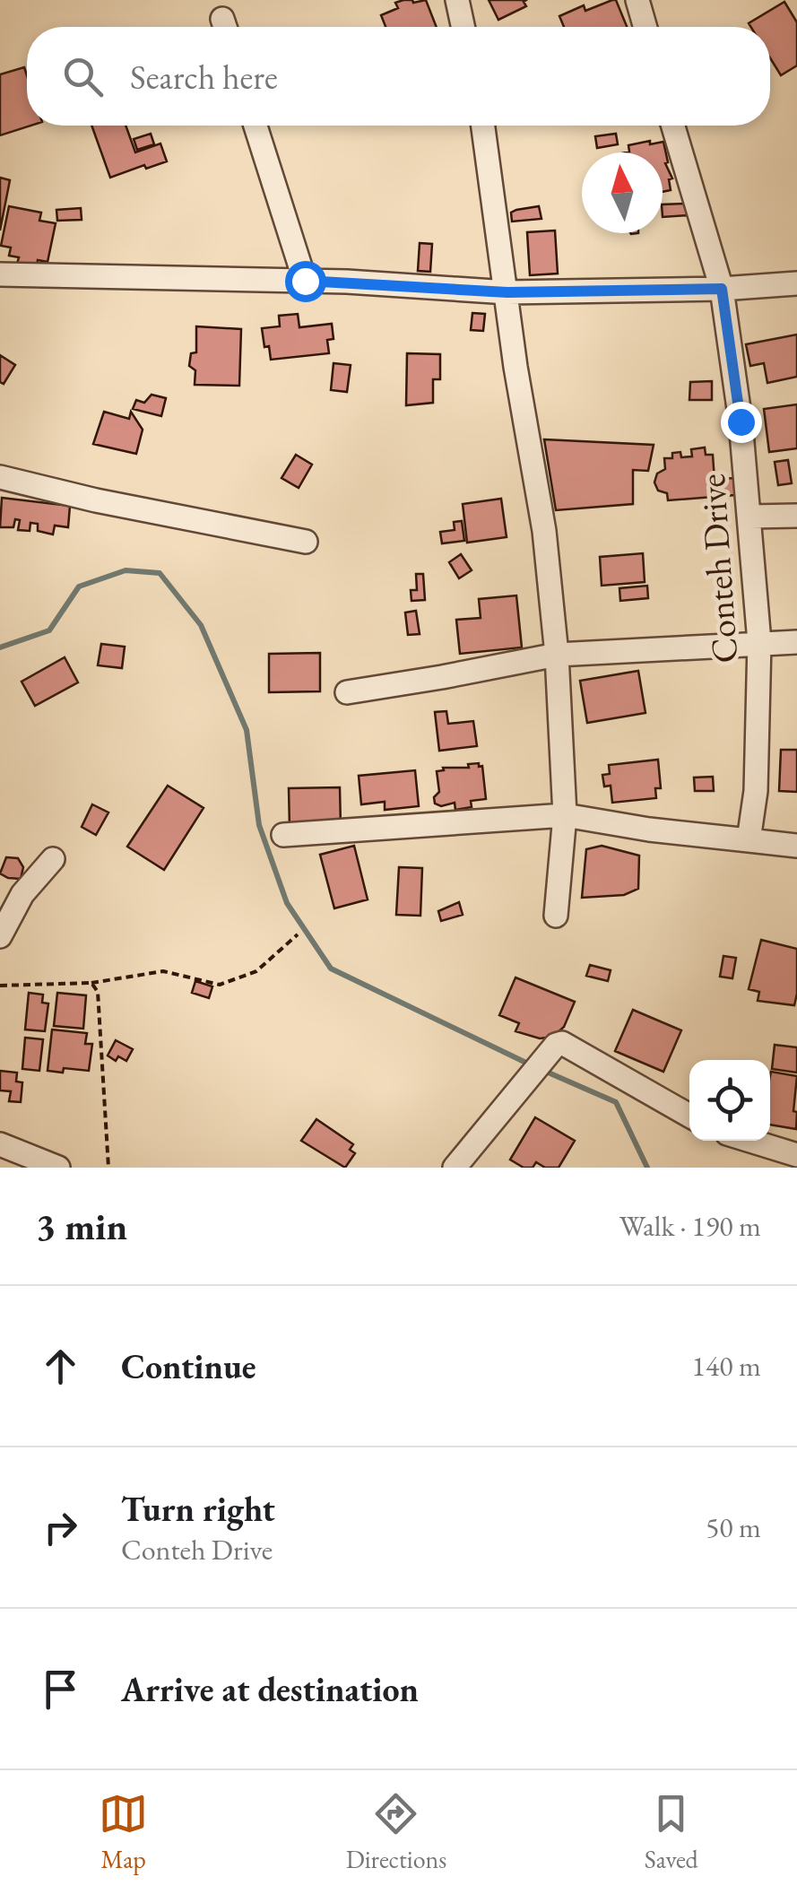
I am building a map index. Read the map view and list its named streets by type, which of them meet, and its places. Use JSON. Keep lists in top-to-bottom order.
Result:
{
  "streets": {
    "street": ["Conteh Drive"]
  },
  "north": "top",
  "page": {
    "search": "Search here",
    "heading": ["3 min", "Walk · 190 m"],
    "list": [
      ["Continue", "140 m"],
      ["Turn right", "Conteh Drive", "50 m"],
      "Arrive at destination"
    ],
    "nav": ["Map", "Directions", "Saved"]
  }
}
